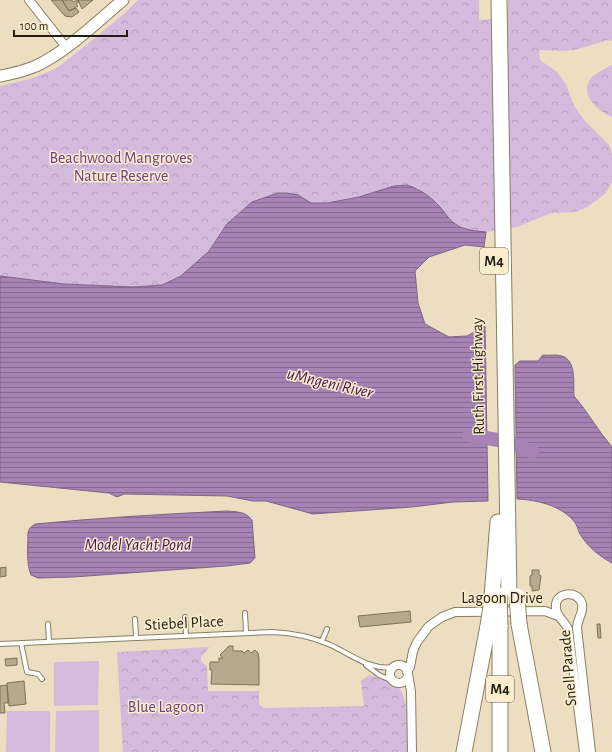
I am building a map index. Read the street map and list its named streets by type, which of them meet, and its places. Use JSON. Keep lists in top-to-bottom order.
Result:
{
  "streets": {
    "highway": ["M4", "Ruth First Highway"],
    "street": ["Lagoon Drive", "Snell Parade"],
    "lane": ["Stiebel Place"]
  },
  "crossings": [
    ["Lagoon Drive", "Stiebel Place"],
    ["Lagoon Drive", "Snell Parade"]
  ],
  "water": ["uMngeni River", "Model Yacht Pond"],
  "parks": ["Beachwood Mangroves Nature Reserve", "Blue Lagoon"],
  "scale_bar": "100 m"
}
